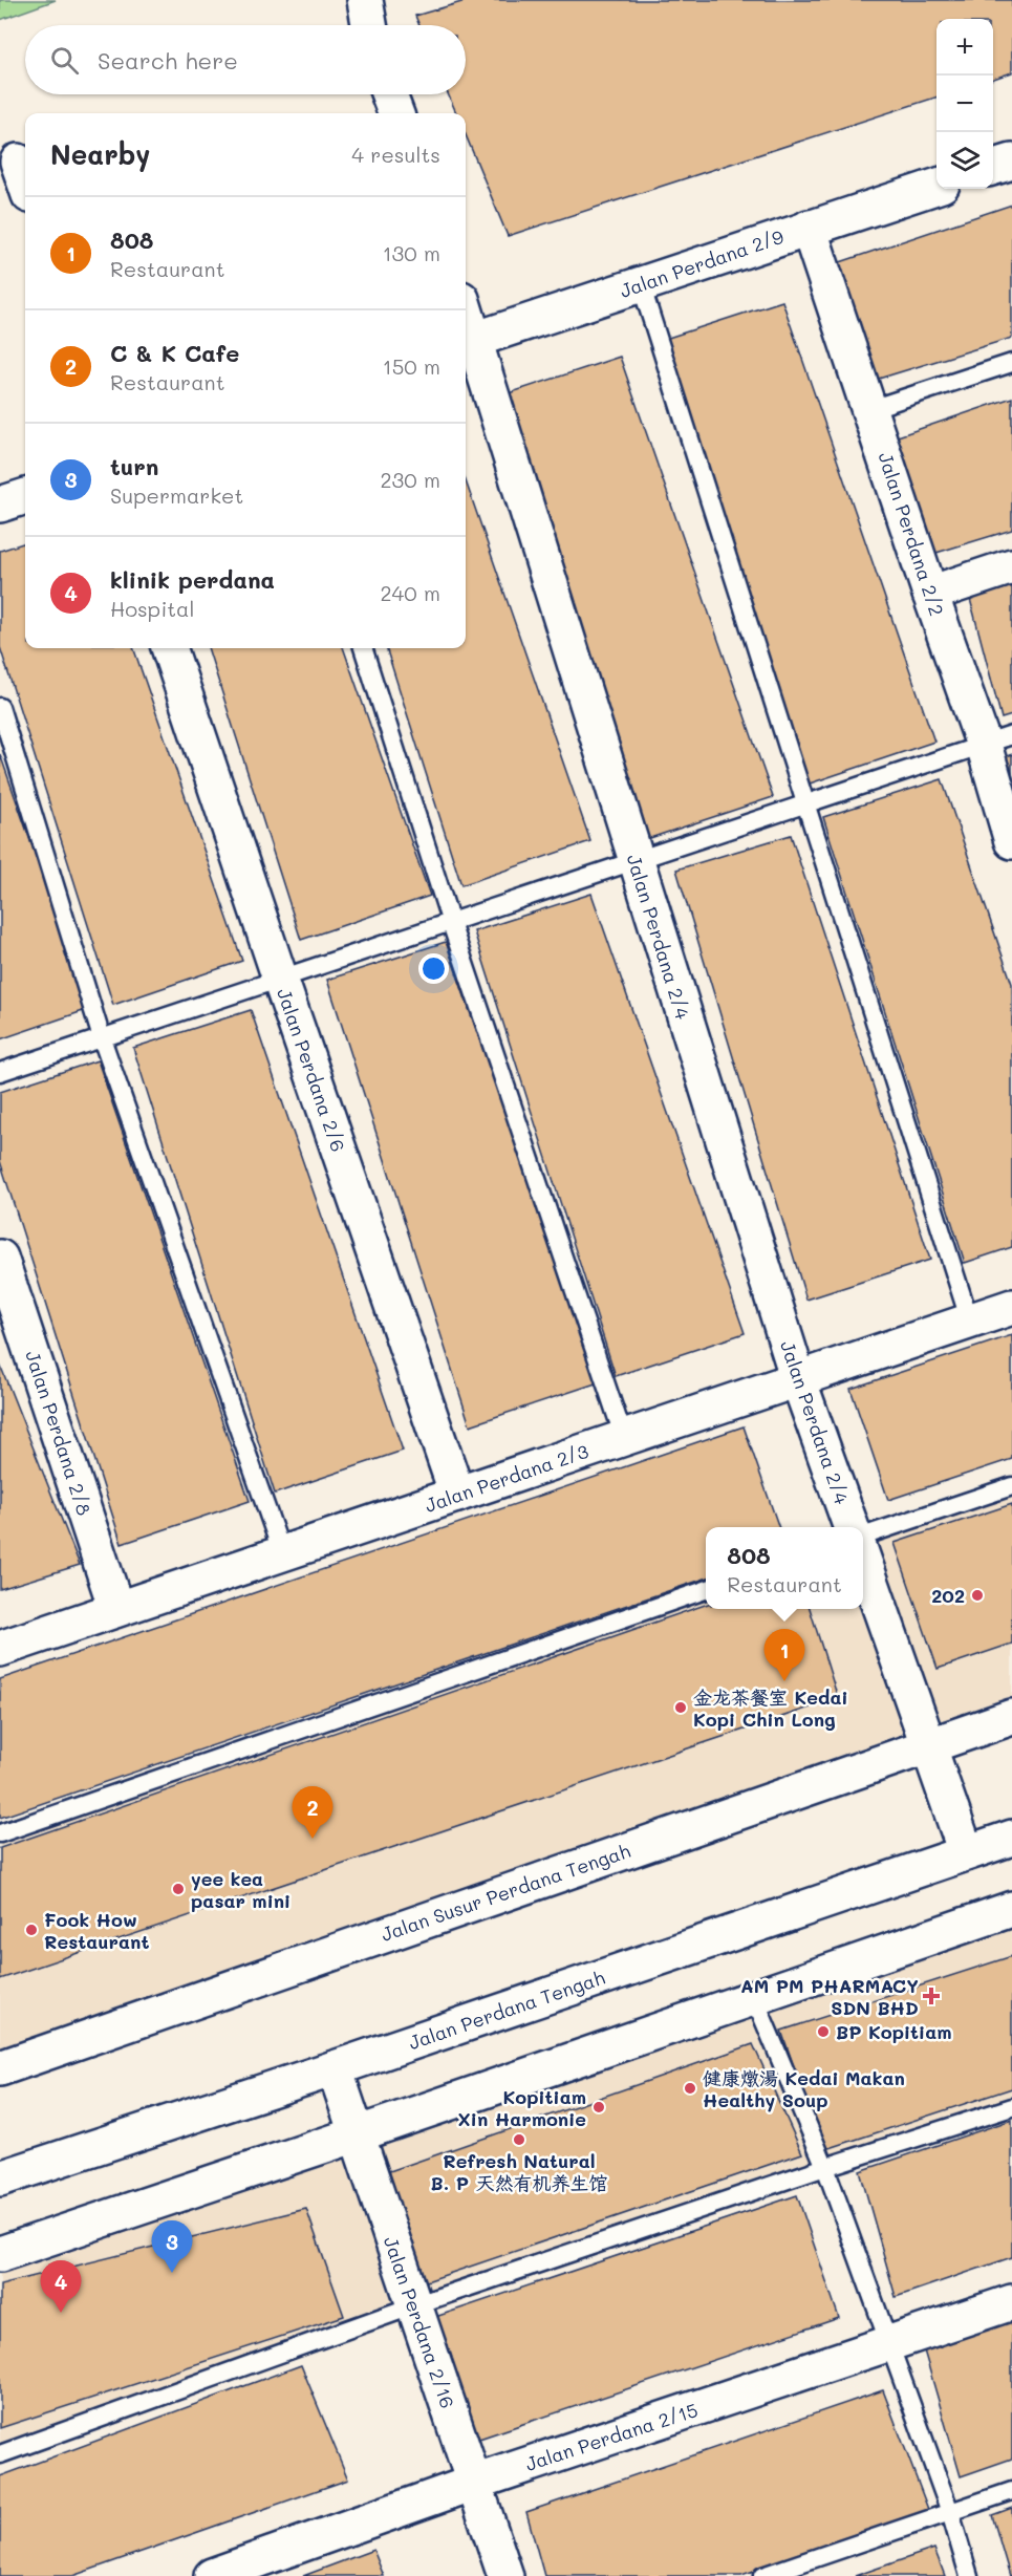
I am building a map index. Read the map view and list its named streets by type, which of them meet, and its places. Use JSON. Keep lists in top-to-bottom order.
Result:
{
  "streets": {
    "street": [
      "Jalan Perdana 2/9",
      "Jalan Perdana 2/2",
      "Jalan Perdana 2/4",
      "Jalan Perdana 2/6",
      "Jalan Perdana 2/8",
      "Jalan Perdana 2/3",
      "Jalan Susur Perdana Tengah",
      "Jalan Perdana Tengah",
      "Jalan Perdana 2/16",
      "Jalan Perdana 2/15"
    ]
  },
  "crossings": [
    ["Jalan Perdana 2/9", "Jalan Perdana 2/2"],
    ["Jalan Perdana 2/9", "Jalan Perdana 2/4"],
    ["Jalan Perdana 2/4", "Jalan Perdana 2/3"],
    ["Jalan Perdana 2/6", "Jalan Perdana 2/3"],
    ["Jalan Perdana 2/8", "Jalan Perdana 2/3"],
    ["Jalan Perdana Tengah", "Jalan Perdana 2/16"],
    ["Jalan Perdana 2/16", "Jalan Perdana 2/15"]
  ],
  "places": {
    "other": [
      "202",
      "金龙茶餐室 Kedai Kopi Chin Long",
      "yee kea pasar mini",
      "Fook How Restaurant",
      "BP Kopitiam",
      "健康燉湯 Kedai Makan Healthy Soup",
      "Kopitiam Xin Harmonie",
      "Refresh Natural B. P 天然有机养生馆"
    ],
    "health": ["AM PM PHARMACY SDN BHD"]
  },
  "page": {
    "map_buttons": ["+", "−"],
    "search": "Search here",
    "heading": ["Nearby", "4 results"],
    "list": [
      {
        "mark": "1",
        "name": "808",
        "note": "Restaurant",
        "value": "130 m"
      },
      {
        "mark": "2",
        "name": "C & K Cafe",
        "note": "Restaurant",
        "value": "150 m"
      },
      {
        "mark": "3",
        "name": "turn",
        "note": "Supermarket",
        "value": "230 m"
      },
      {
        "mark": "4",
        "name": "klinik perdana",
        "note": "Hospital",
        "value": "240 m"
      }
    ],
    "popup": ["808", "Restaurant"],
    "pins": [
      "1",
      "2",
      "3",
      "4"
    ]
  }
}
